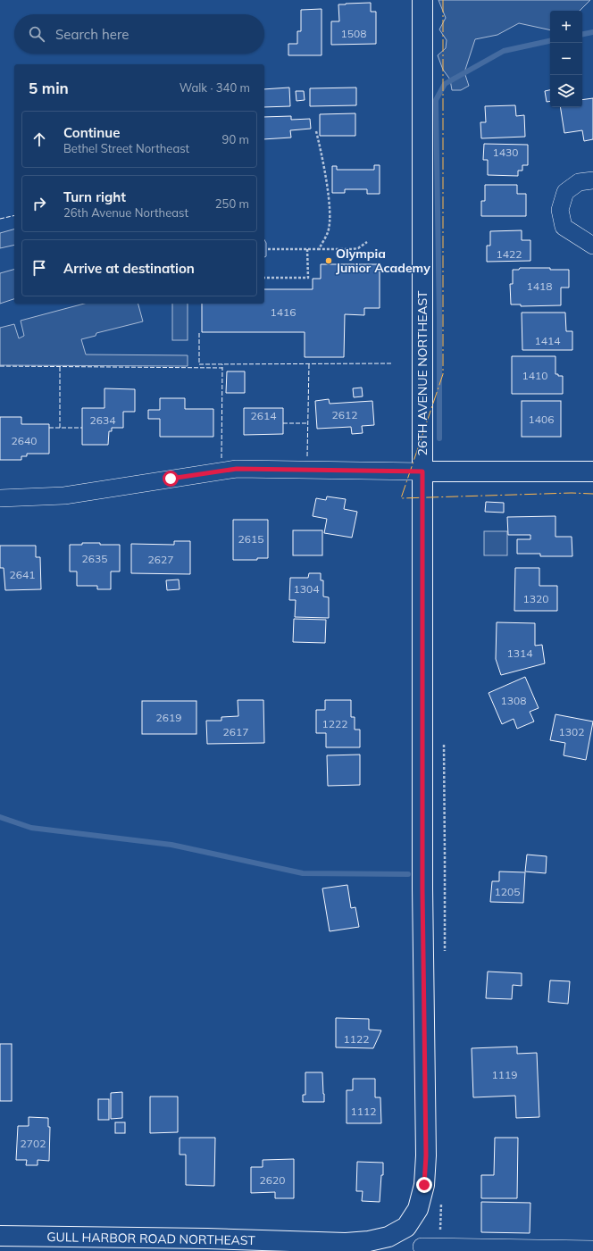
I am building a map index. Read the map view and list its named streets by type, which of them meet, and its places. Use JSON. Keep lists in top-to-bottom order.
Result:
{
  "streets": {
    "street": ["26TH AVENUE NORTHEAST", "GULL HARBOR ROAD NORTHEAST"]
  },
  "crossings": [
    ["26TH AVENUE NORTHEAST", "GULL HARBOR ROAD NORTHEAST"]
  ],
  "places": ["Olympia Junior Academy"],
  "house_numbers": [
    "1508",
    "1430",
    "1422",
    "1418",
    "1416",
    "1414",
    "1410",
    "2612",
    "2614",
    "1406",
    "2634",
    "2640",
    "2615",
    "2635",
    "2627",
    "2641",
    "1304",
    "1320",
    "1314",
    "1308",
    "2619",
    "1222",
    "2617",
    "1302",
    "1205",
    "1122",
    "1119",
    "1112",
    "2702",
    "2620"
  ],
  "page": {
    "map_buttons": ["+", "−"],
    "search": "Search here",
    "heading": ["5 min", "Walk · 340 m"],
    "list": [
      ["Continue", "Bethel Street Northeast", "90 m"],
      ["Turn right", "26th Avenue Northeast", "250 m"],
      "Arrive at destination"
    ]
  }
}
